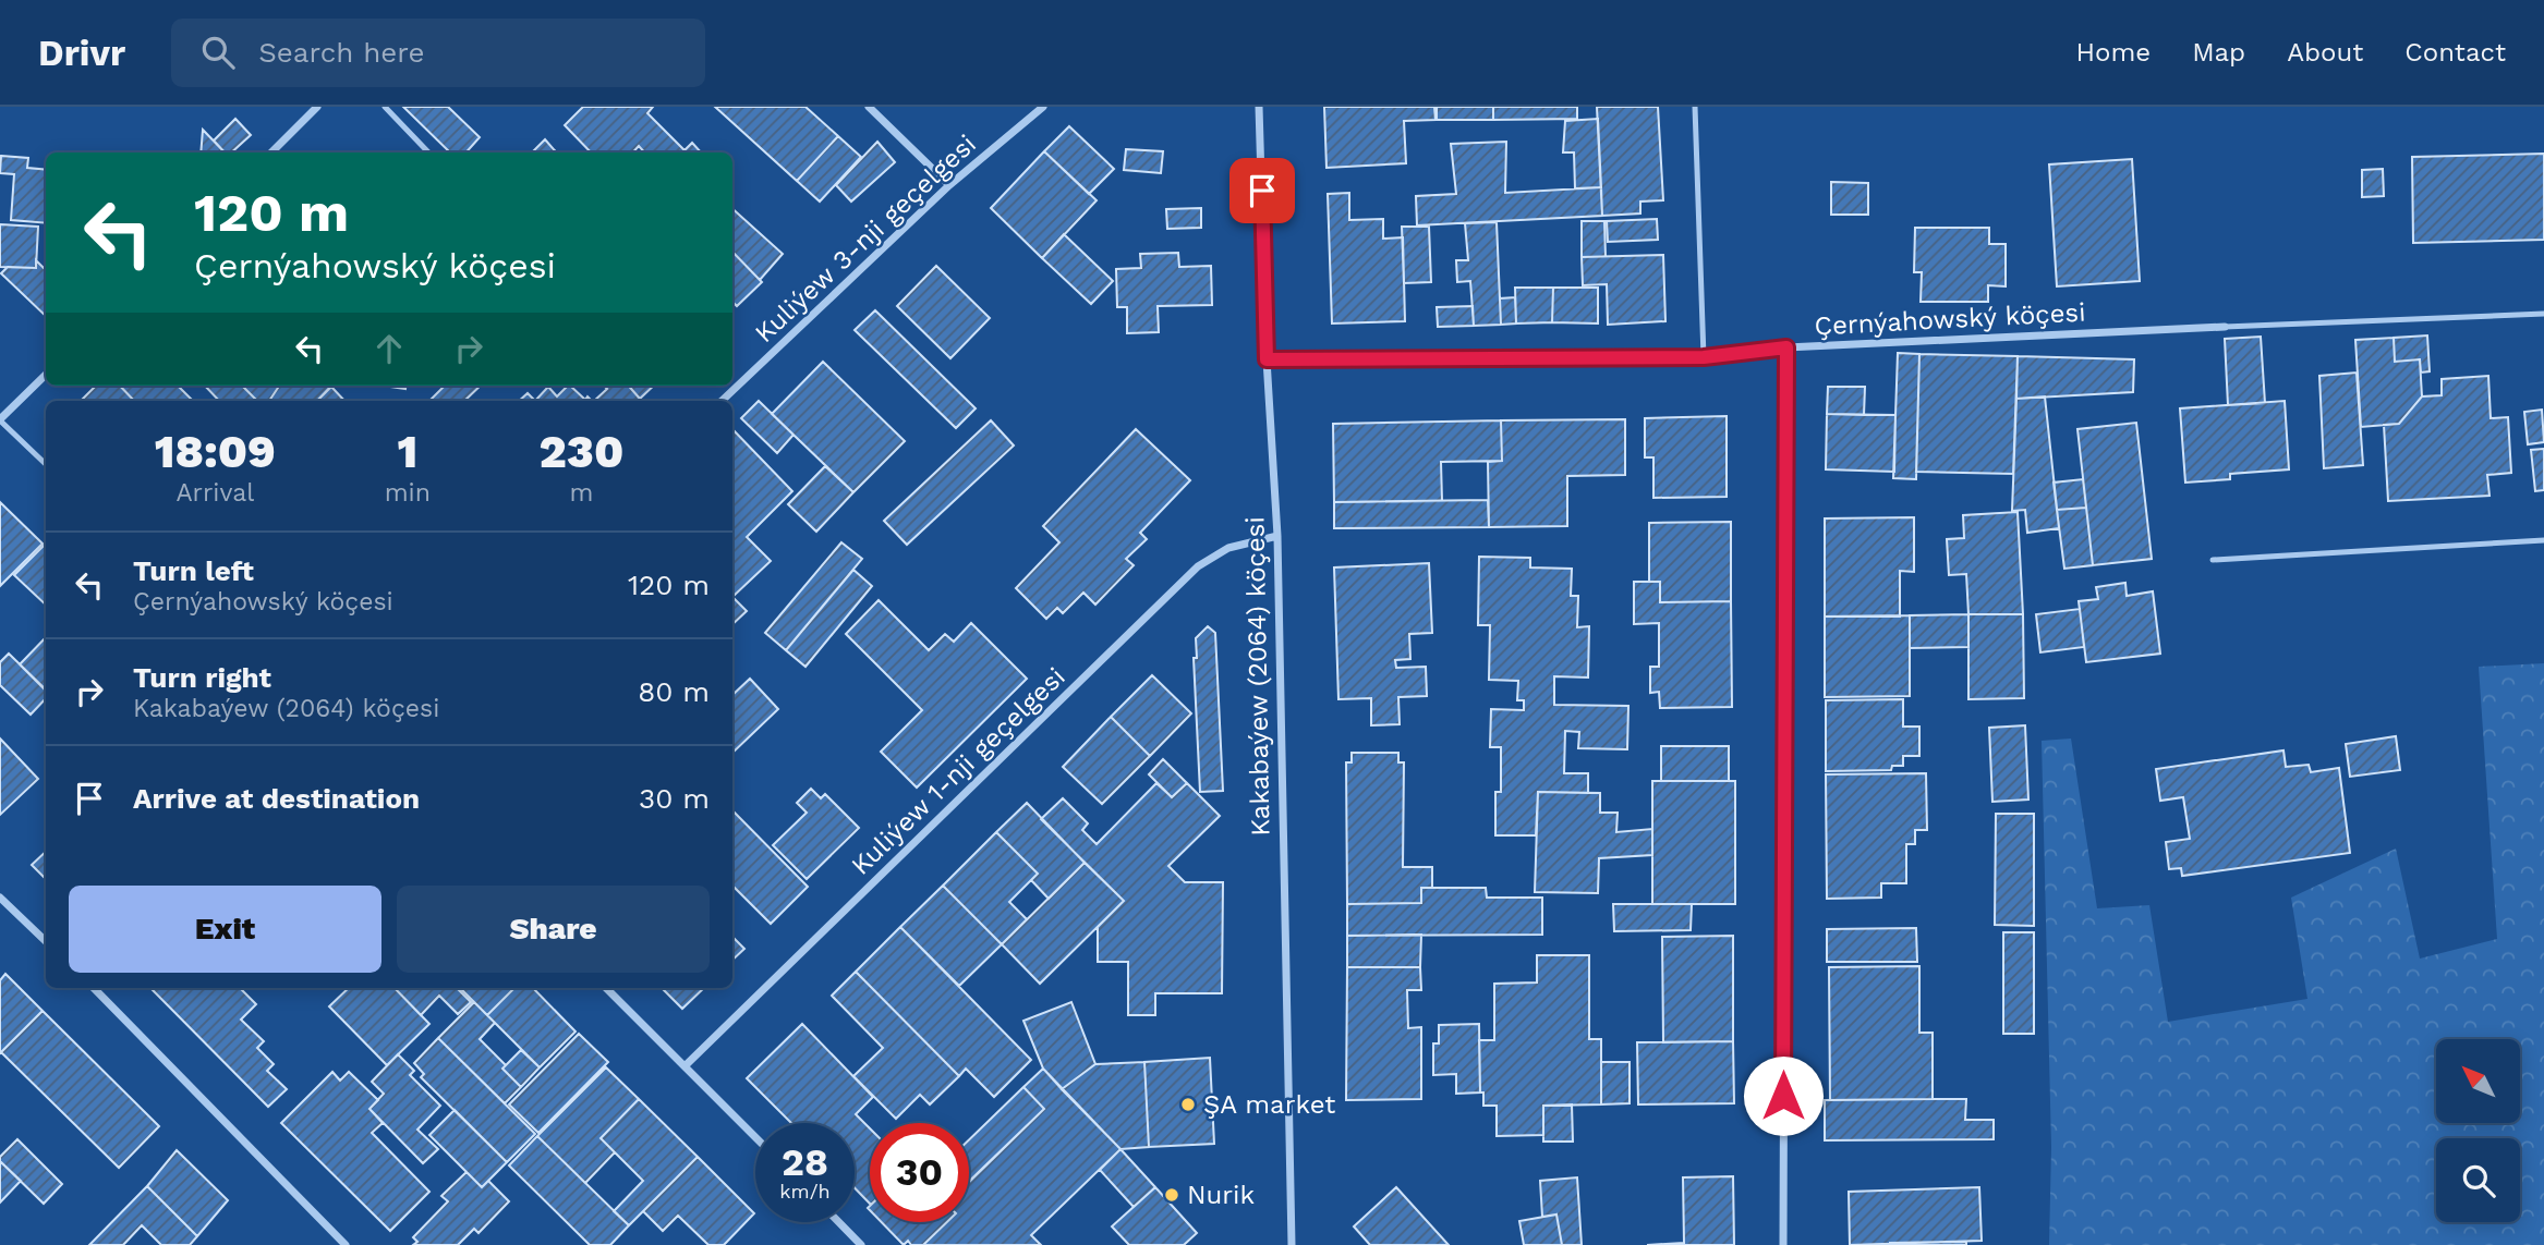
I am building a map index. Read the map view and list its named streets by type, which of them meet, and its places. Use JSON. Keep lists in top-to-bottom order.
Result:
{
  "streets": {
    "street": [
      "Kuliýew 3-nji geçelgesi",
      "Çernýahowský köçesi",
      "Kakabaýew (2064) köçesi",
      "Kuliýew 1-nji geçelgesi"
    ]
  },
  "crossings": [
    ["Çernýahowský köçesi", "Kakabaýew (2064) köçesi"],
    ["Kakabaýew (2064) köçesi", "Kuliýew 1-nji geçelgesi"]
  ],
  "places": ["ŞA market", "Nurik"],
  "north": "top left",
  "page": {
    "header": "Drivr",
    "search": "Search here",
    "nav": [
      "Home",
      "Map",
      "About",
      "Contact"
    ],
    "turn": ["120 m", "Çernýahowský köçesi"],
    "eta": [
      "18:09",
      "Arrival",
      "1",
      "min",
      "230",
      "m"
    ],
    "list": [
      {
        "name": "Turn left",
        "note": "Çernýahowský köçesi",
        "value": "120 m"
      },
      {
        "name": "Turn right",
        "note": "Kakabaýew (2064) köçesi",
        "value": "80 m"
      },
      {
        "name": "Arrive at destination",
        "value": "30 m"
      }
    ],
    "buttons": ["Exit", "Share"],
    "speed": "28 km/h",
    "limit": "30"
  }
}
